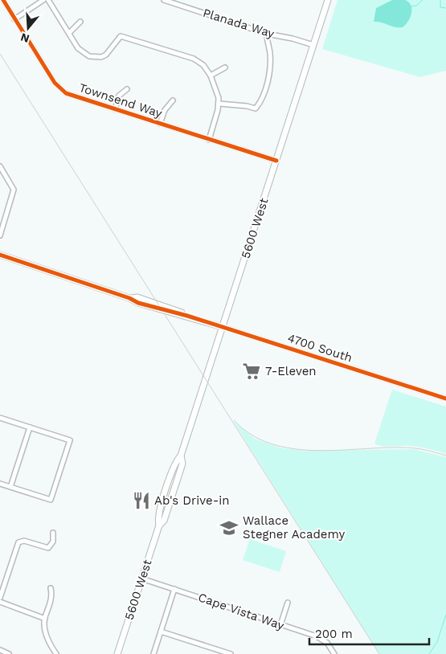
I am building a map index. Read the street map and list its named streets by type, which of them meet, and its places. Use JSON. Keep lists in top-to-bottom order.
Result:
{
  "streets": {
    "main road": ["5600 West", "4700 South"],
    "street": ["Planada Way", "Townsend Way", "Cape Vista Way"]
  },
  "crossings": [
    ["Planada Way", "5600 West"],
    ["Townsend Way", "5600 West"],
    ["5600 West", "4700 South"],
    ["5600 West", "Cape Vista Way"]
  ],
  "places": {
    "supermarket": ["7-Eleven"],
    "restaurant": ["Ab's Drive-in"],
    "school or university": ["Wallace Stegner Academy"]
  },
  "scale_bar": "200 m",
  "north": "bottom"
}
